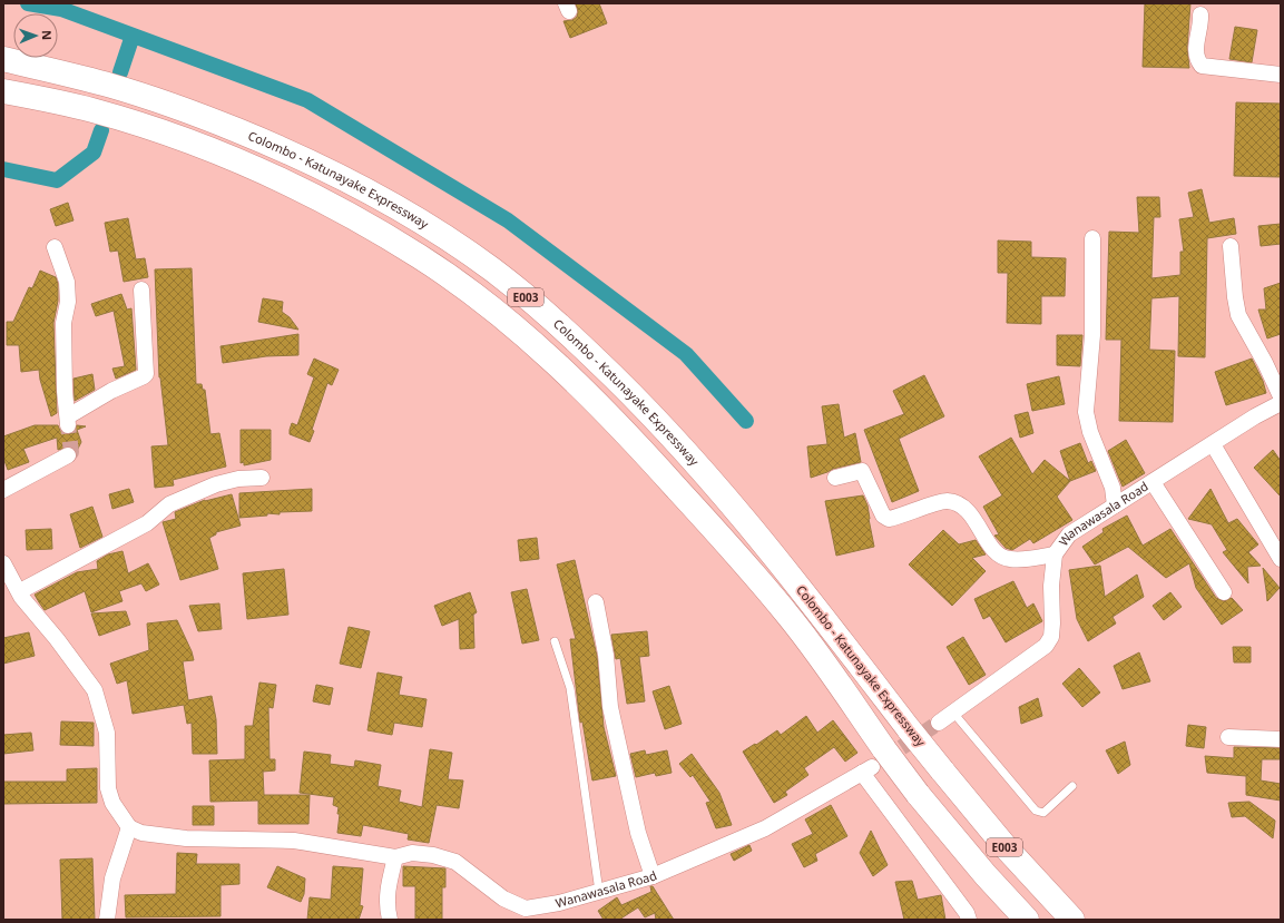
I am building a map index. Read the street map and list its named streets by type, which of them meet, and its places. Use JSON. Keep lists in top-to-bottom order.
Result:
{
  "streets": {
    "highway": ["Colombo - Katunayake Expressway", "E003"],
    "street": ["Wanawasala Road"]
  },
  "crossings": [
    ["Colombo - Katunayake Expressway", "Wanawasala Road"]
  ],
  "north": "right"
}
